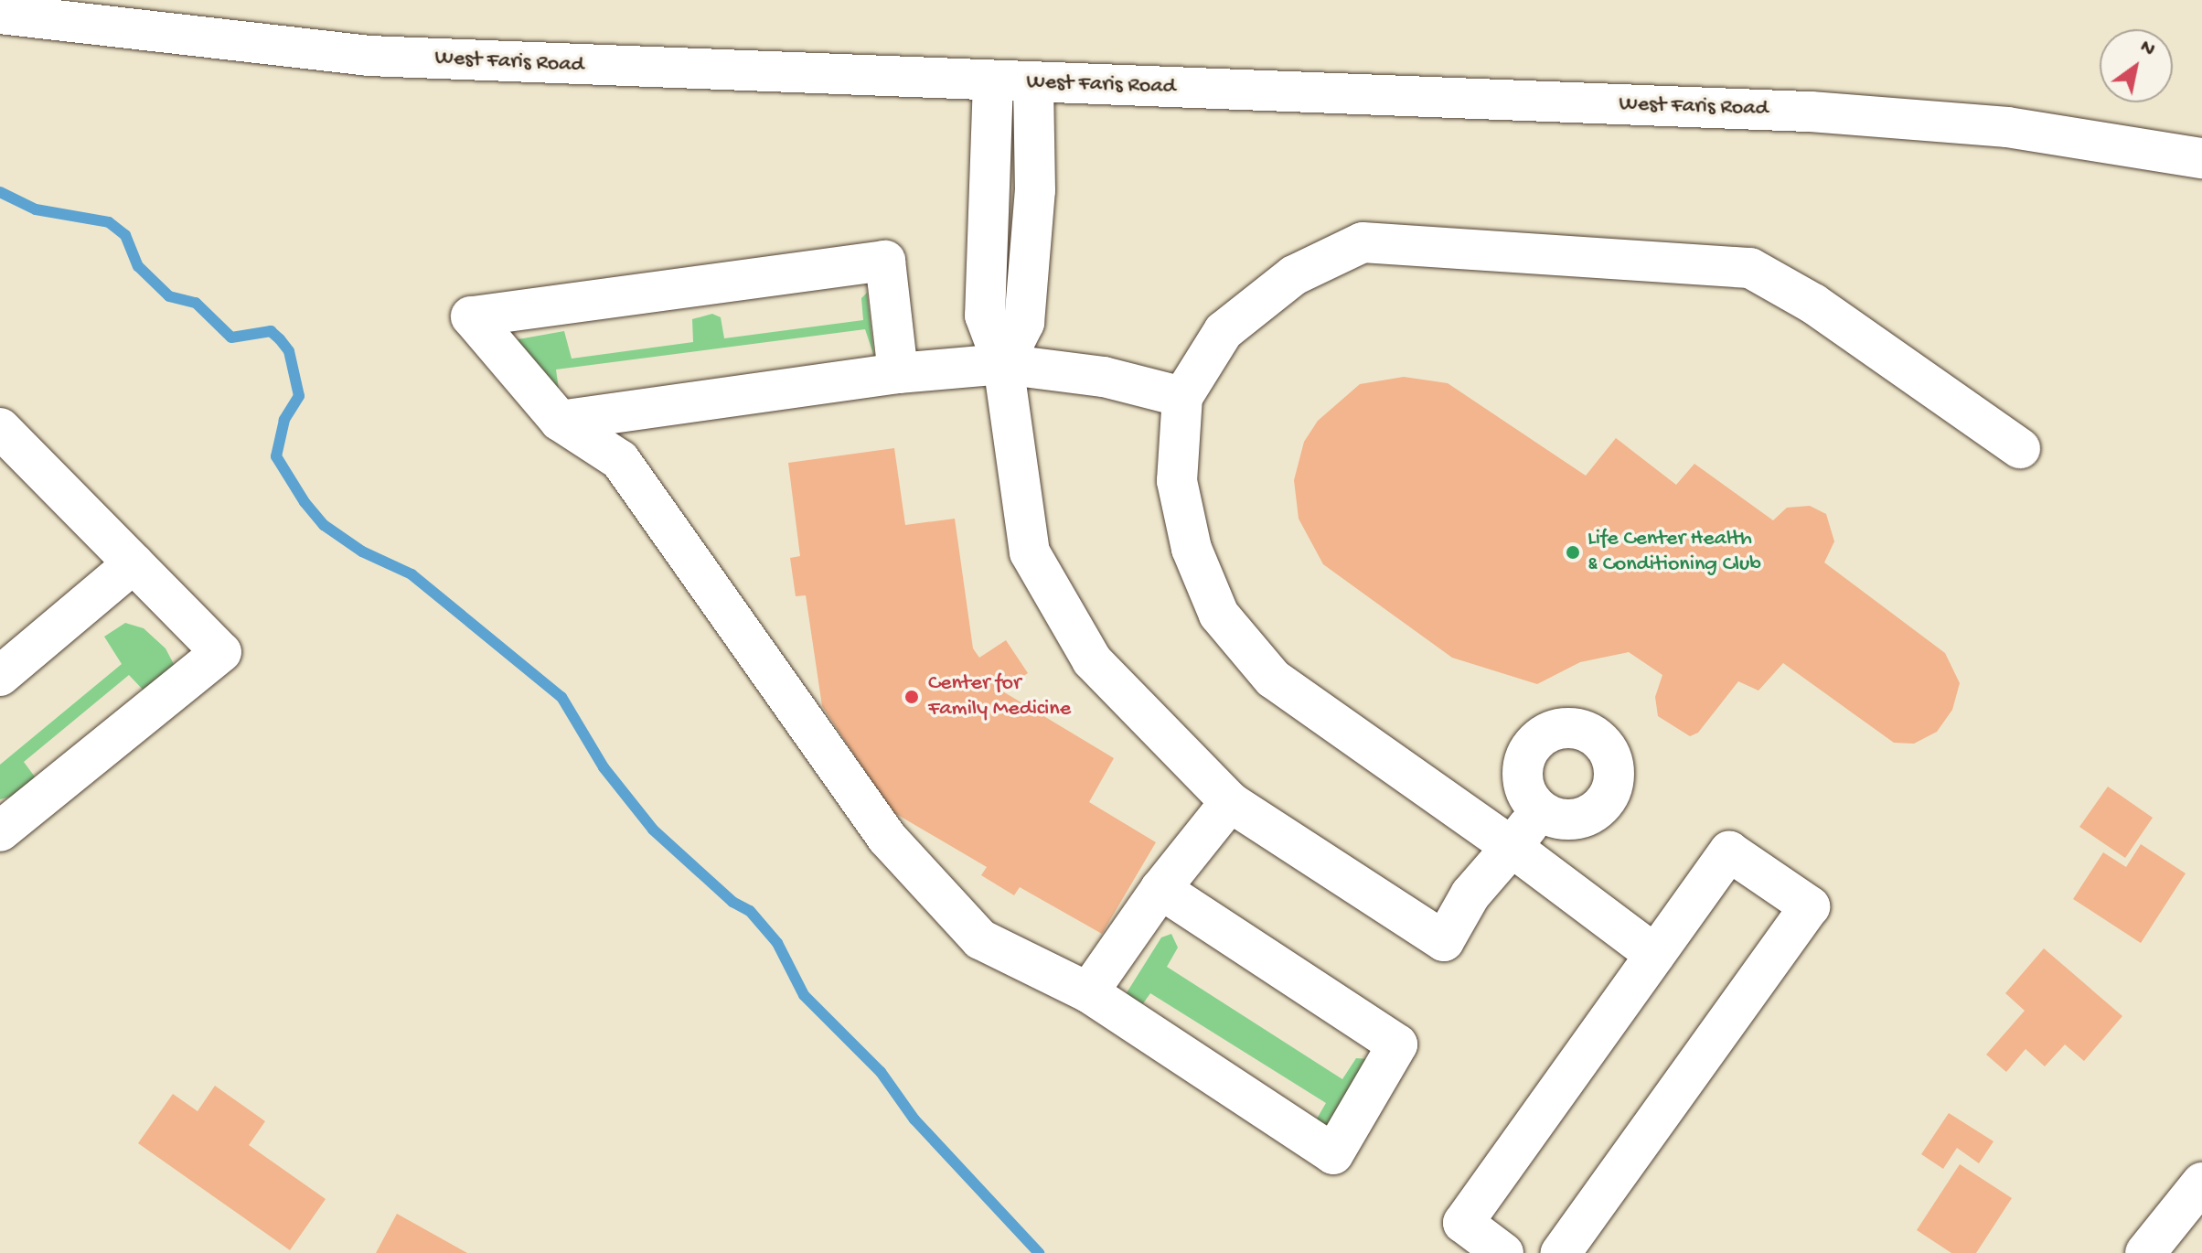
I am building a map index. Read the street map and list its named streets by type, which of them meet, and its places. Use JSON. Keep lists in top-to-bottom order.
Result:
{
  "streets": {
    "main road": ["West Faris Road"]
  },
  "places": ["Life Center Health & Conditioning Club", "Center for Family Medicine"],
  "north": "top right"
}
